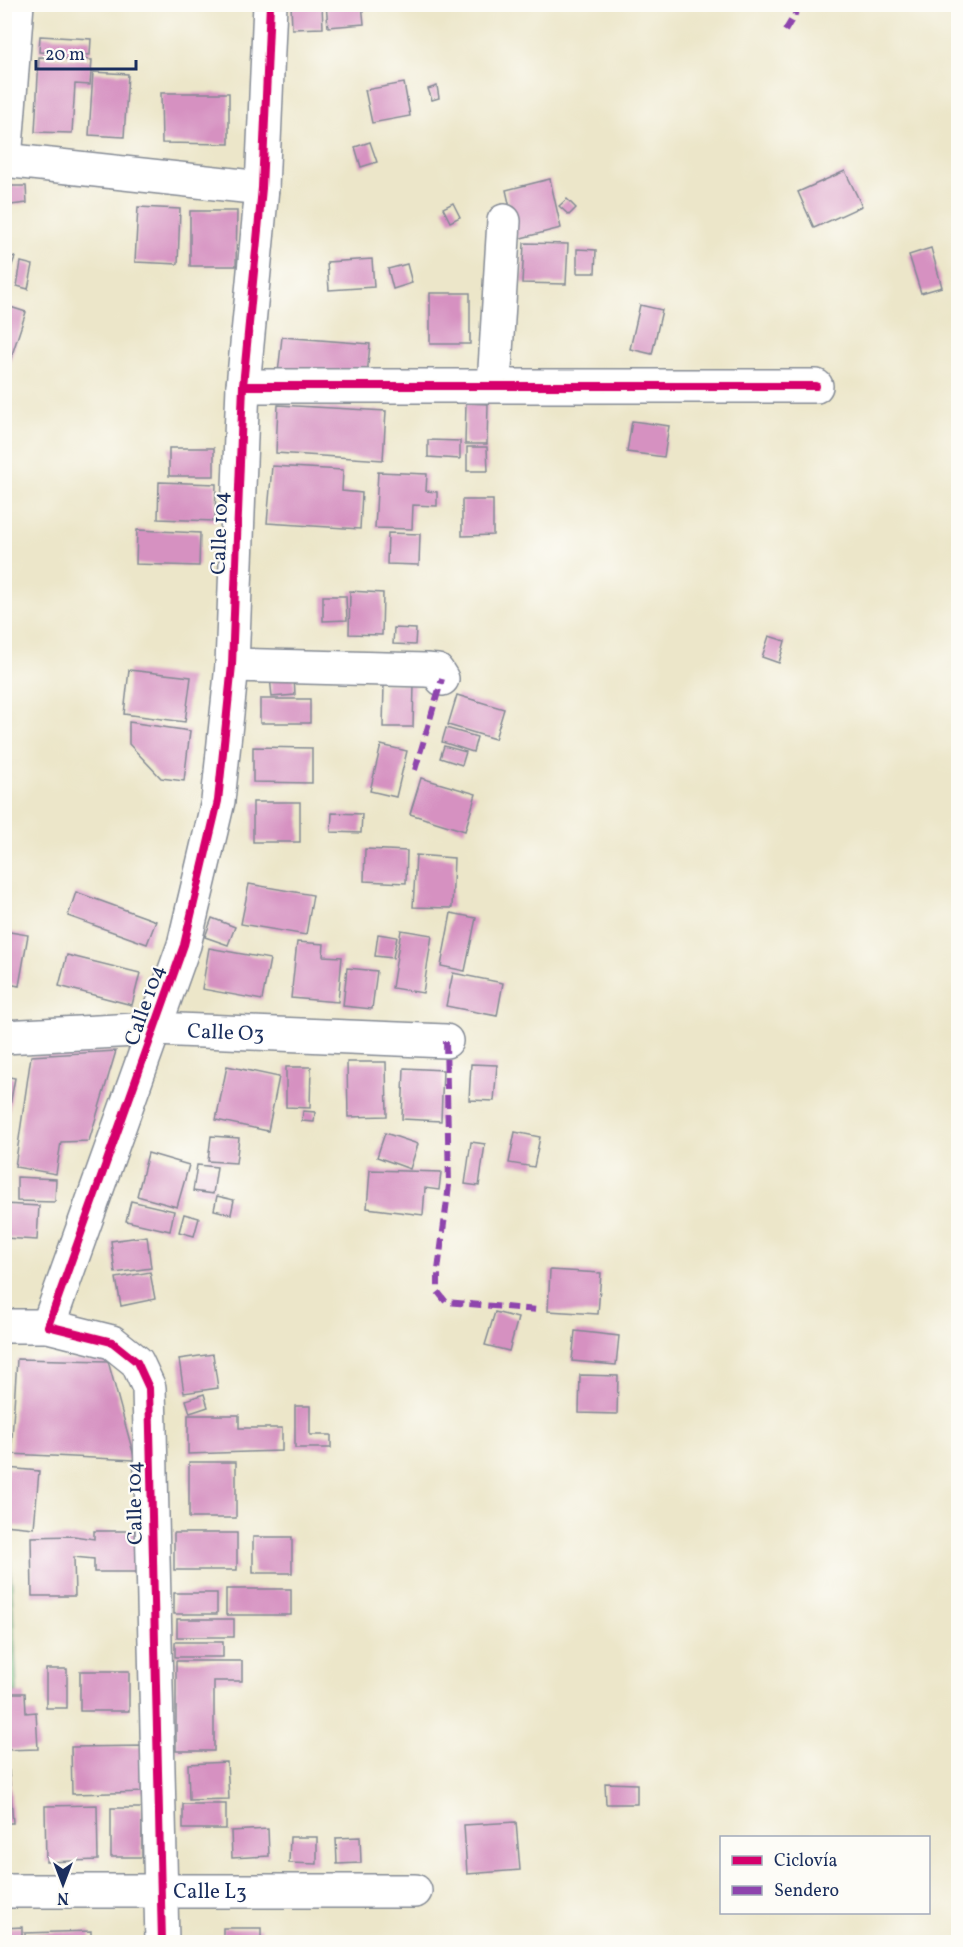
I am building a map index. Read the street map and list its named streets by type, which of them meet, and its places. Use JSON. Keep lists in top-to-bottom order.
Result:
{
  "streets": {
    "street": ["Calle 104", "Calle O3", "Calle L3"]
  },
  "crossings": [
    ["Calle 104", "Calle O3"],
    ["Calle 104", "Calle L3"]
  ],
  "legend": ["Ciclovía", "Sendero"],
  "scale_bar": "20 m",
  "north": "bottom"
}
